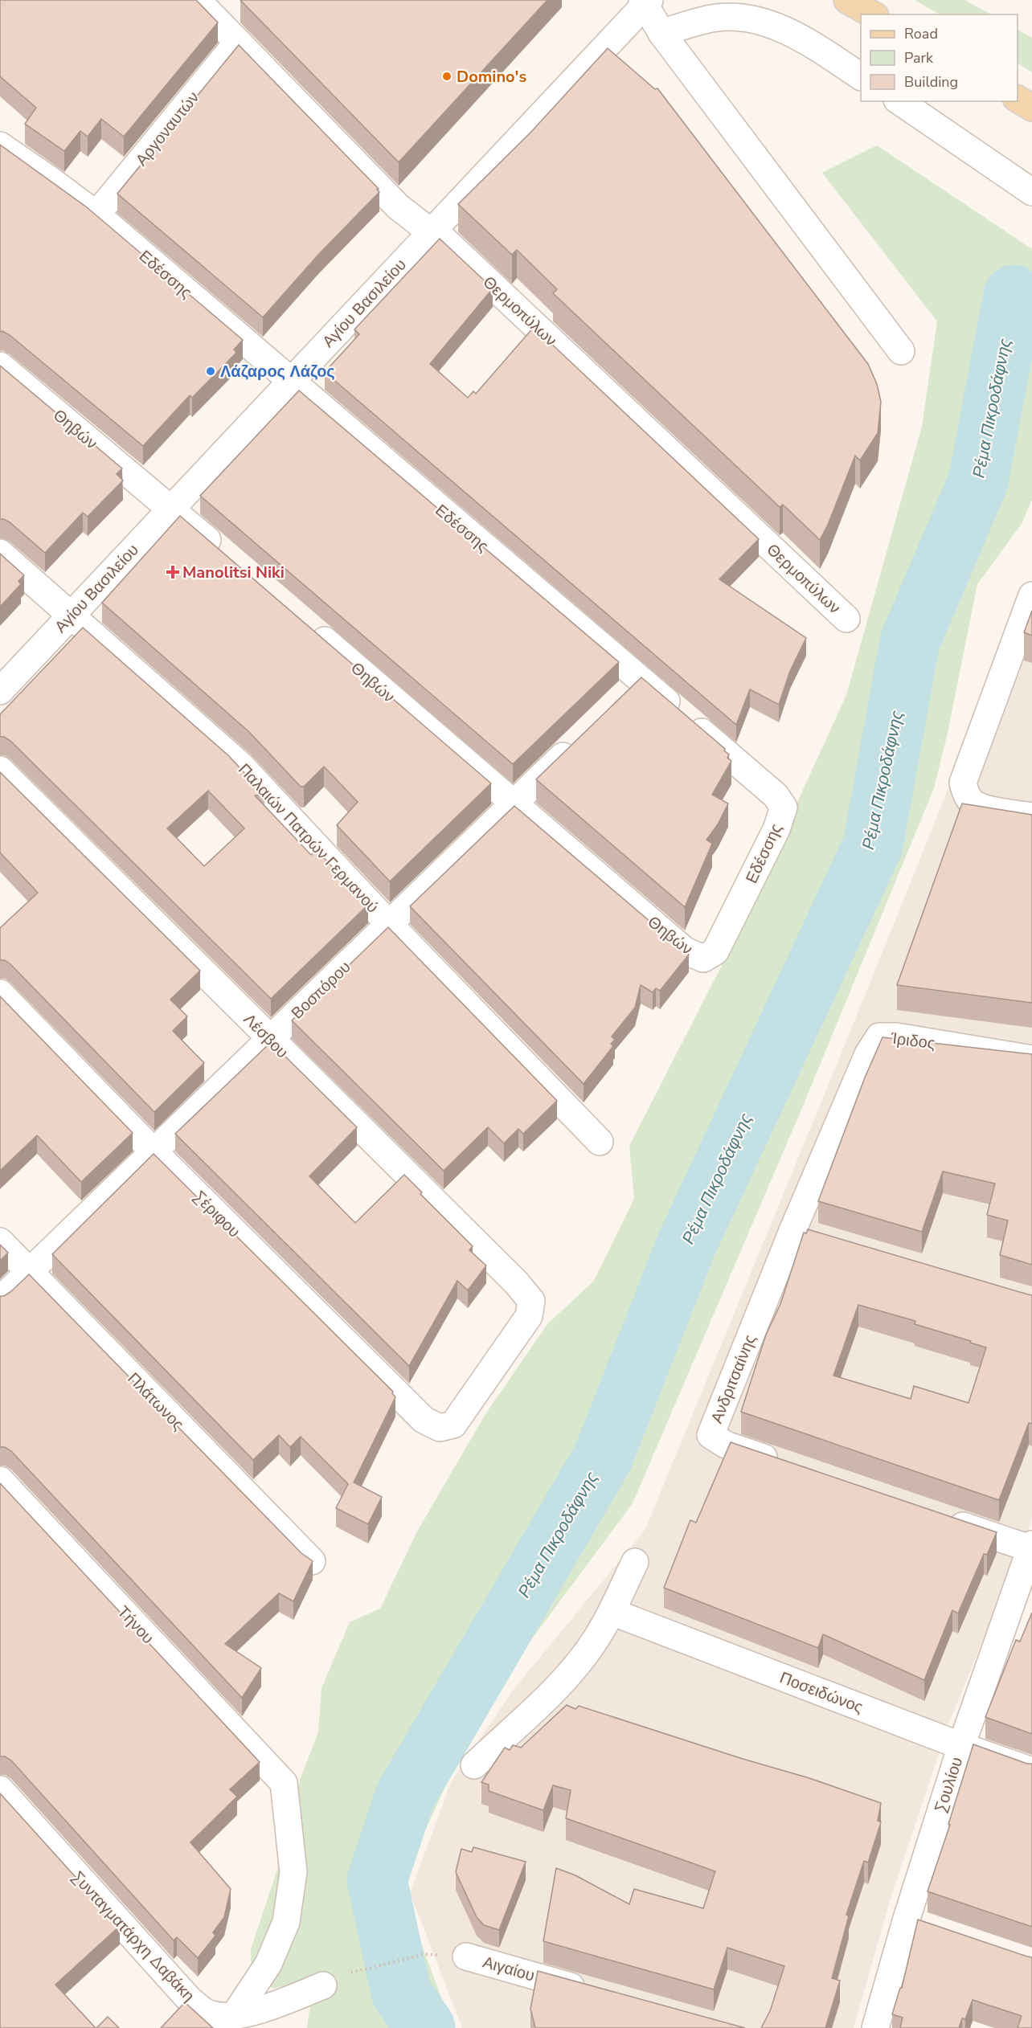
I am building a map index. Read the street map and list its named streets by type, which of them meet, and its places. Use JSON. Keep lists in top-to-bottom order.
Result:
{
  "streets": {
    "street": [
      "Αργοναυτών",
      "Εδέσσης",
      "Αγίου Βασιλείου",
      "Θερμοπύλων",
      "Θηβών",
      "Παλαιών Πατρών Γερμανού",
      "Βοσπόρου",
      "Λέσβου",
      "Ίριδος",
      "Σέριφου",
      "Ανδριτσαίνης",
      "Πλάτωνος",
      "Τήνου",
      "Ποσειδώνος",
      "Σουλίου",
      "Συνταγματάρχη Δαβάκη",
      "Αιγαίου"
    ]
  },
  "crossings": [
    ["Αργοναυτών", "Εδέσσης"],
    ["Αργοναυτών", "Θερμοπύλων"],
    ["Εδέσσης", "Αγίου Βασιλείου"],
    ["Εδέσσης", "Θηβών"],
    ["Αγίου Βασιλείου", "Θερμοπύλων"],
    ["Αγίου Βασιλείου", "Θηβών"],
    ["Αγίου Βασιλείου", "Παλαιών Πατρών Γερμανού"],
    ["Θηβών", "Βοσπόρου"],
    ["Παλαιών Πατρών Γερμανού", "Βοσπόρου"],
    ["Βοσπόρου", "Λέσβου"],
    ["Βοσπόρου", "Σέριφου"],
    ["Βοσπόρου", "Πλάτωνος"],
    ["Λέσβου", "Σέριφου"],
    ["Ίριδος", "Ανδριτσαίνης"],
    ["Τήνου", "Συνταγματάρχη Δαβάκη"],
    ["Ποσειδώνος", "Σουλίου"]
  ],
  "water": ["Ρέμα Πικροδάφνης"],
  "places": {
    "other": ["Domino's", "Λάζαρος Λάζος"],
    "health": ["Manolitsi Niki"]
  },
  "legend": ["Road", "Park", "Building"]
}
